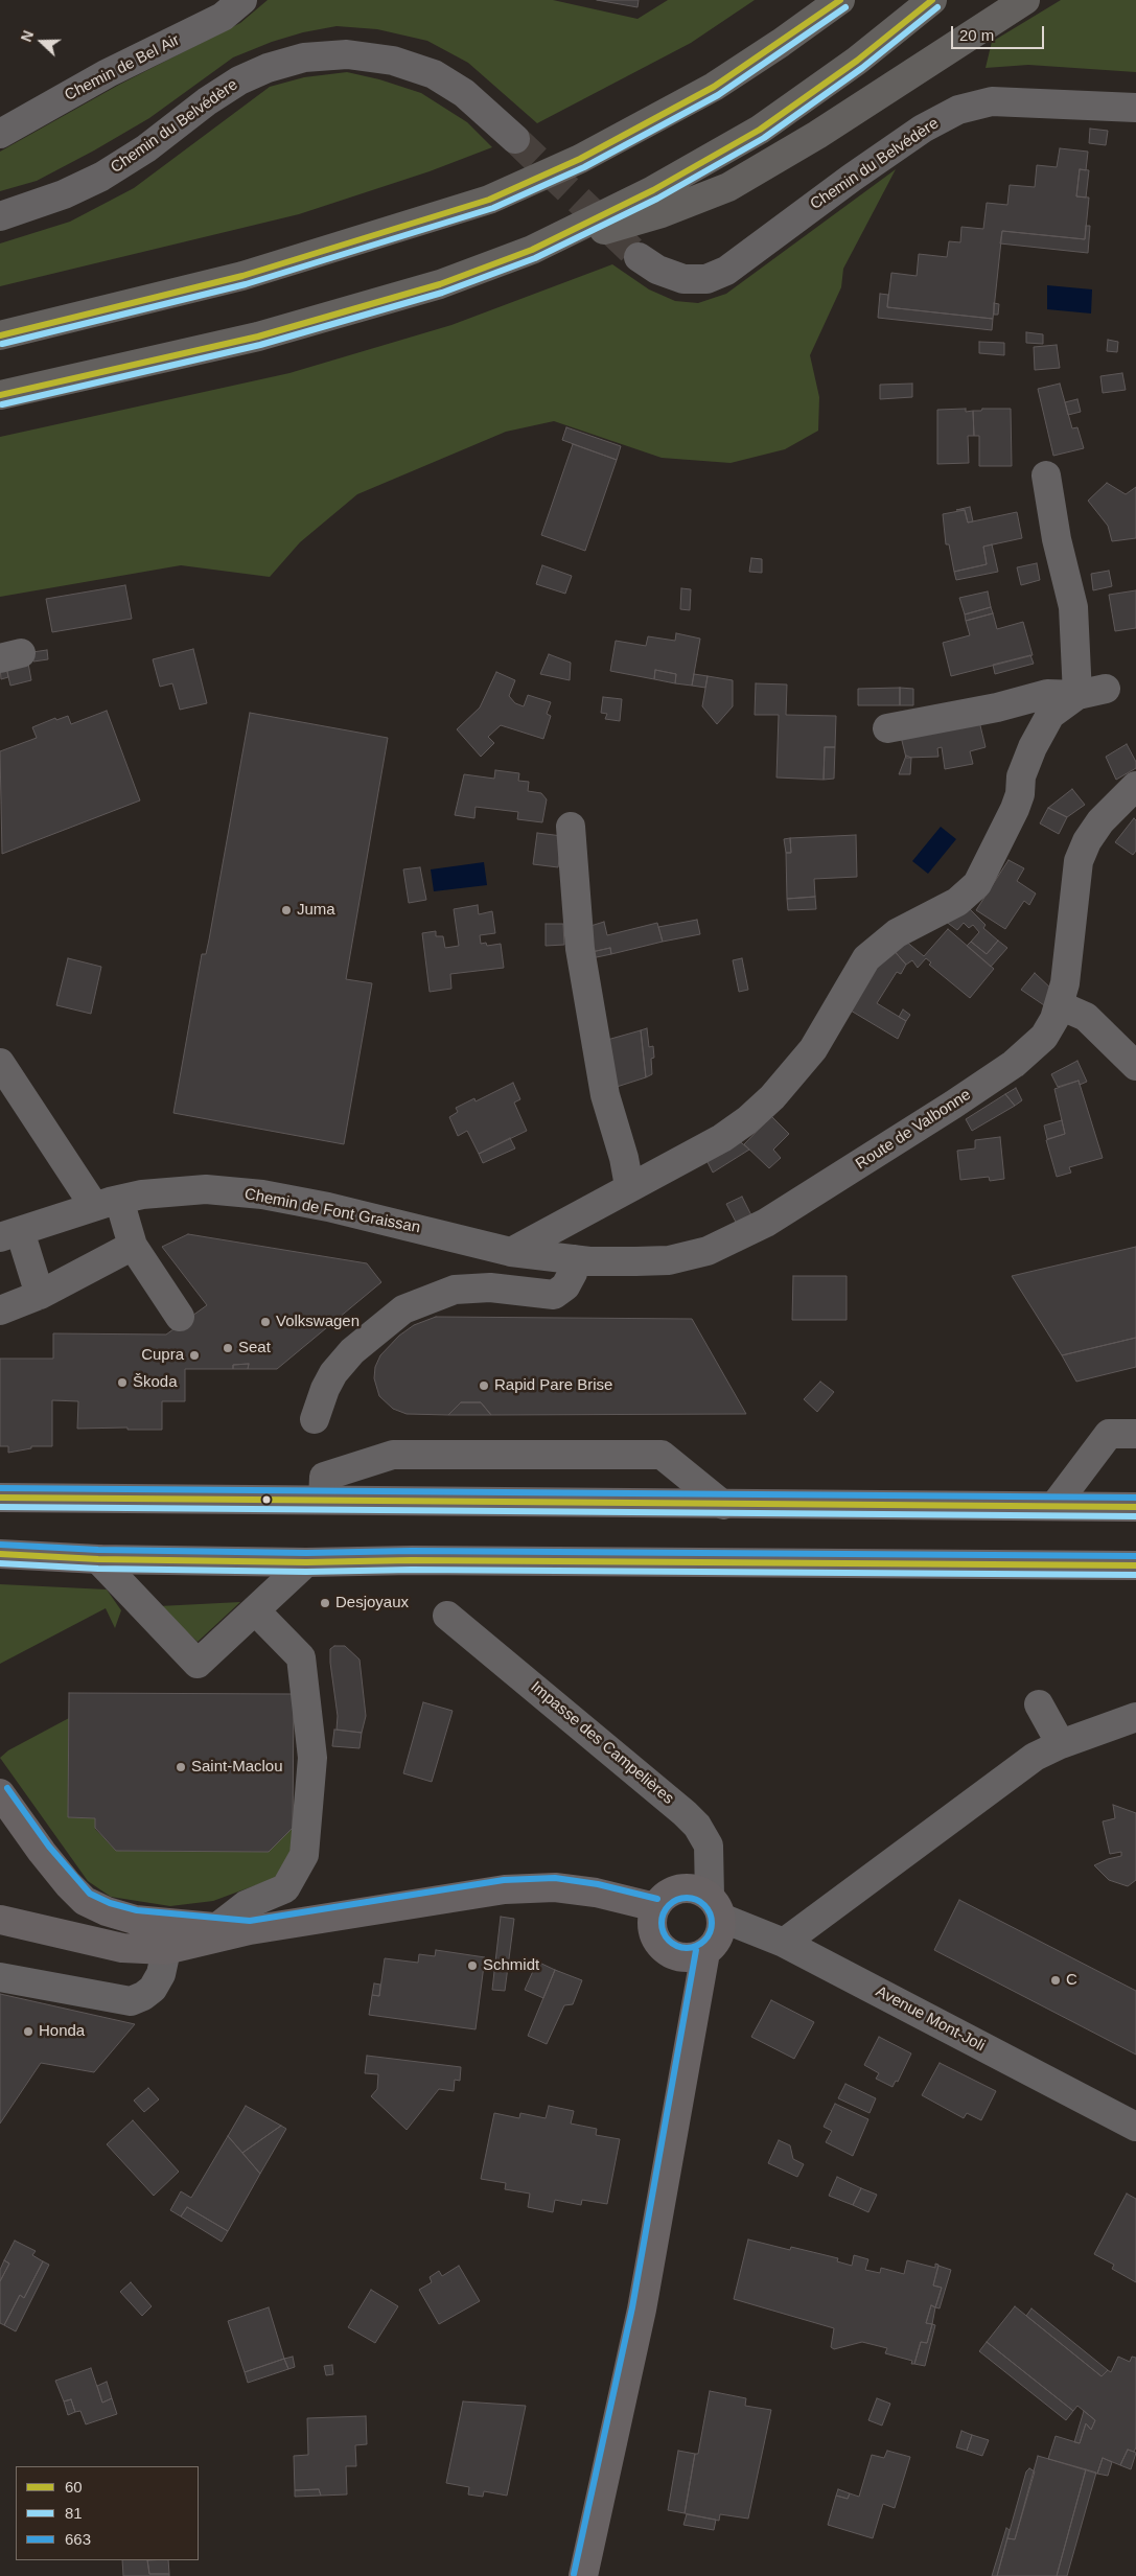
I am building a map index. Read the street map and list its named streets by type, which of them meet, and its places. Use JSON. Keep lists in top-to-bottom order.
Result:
{
  "streets": {
    "street": [
      "Chemin de Bel Air",
      "Chemin du Belvédère",
      "Route de Valbonne",
      "Chemin de Font Graissan",
      "Impasse des Campelières",
      "Avenue Mont-Joli"
    ]
  },
  "crossings": [
    ["Route de Valbonne", "Chemin de Font Graissan"],
    ["Impasse des Campelières", "Avenue Mont-Joli"]
  ],
  "places": [
    "Juma",
    "Volkswagen",
    "Seat",
    "Cupra",
    "Škoda",
    "Rapid Pare Brise",
    "Desjoyaux",
    "Saint-Maclou",
    "Schmidt",
    "C",
    "Honda"
  ],
  "lines": ["transit line 60", "transit line 81", "transit line 663"],
  "legend": ["60", "81", "663"],
  "scale_bar": "20 m",
  "north": "left"
}
